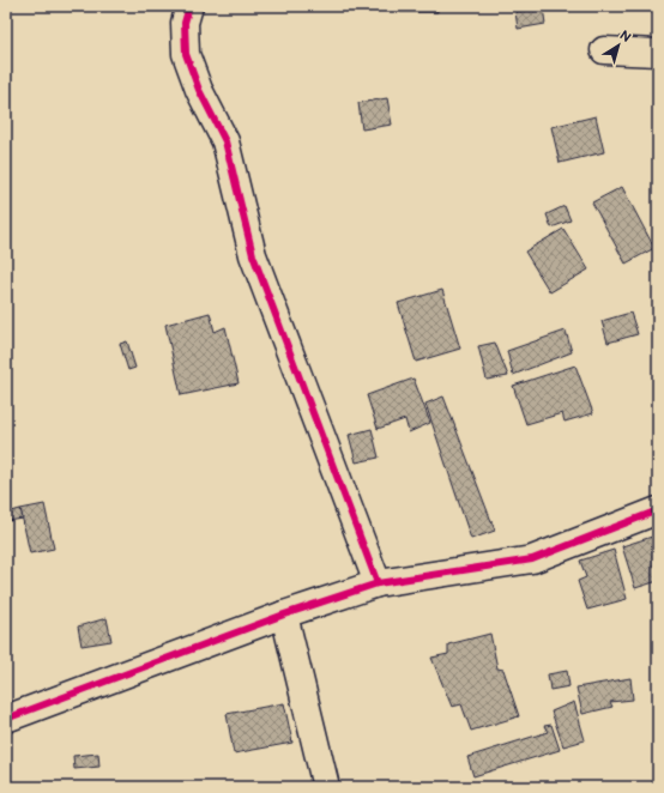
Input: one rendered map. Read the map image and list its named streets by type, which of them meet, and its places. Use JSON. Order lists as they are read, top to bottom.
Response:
{
  "north": "top right"
}
